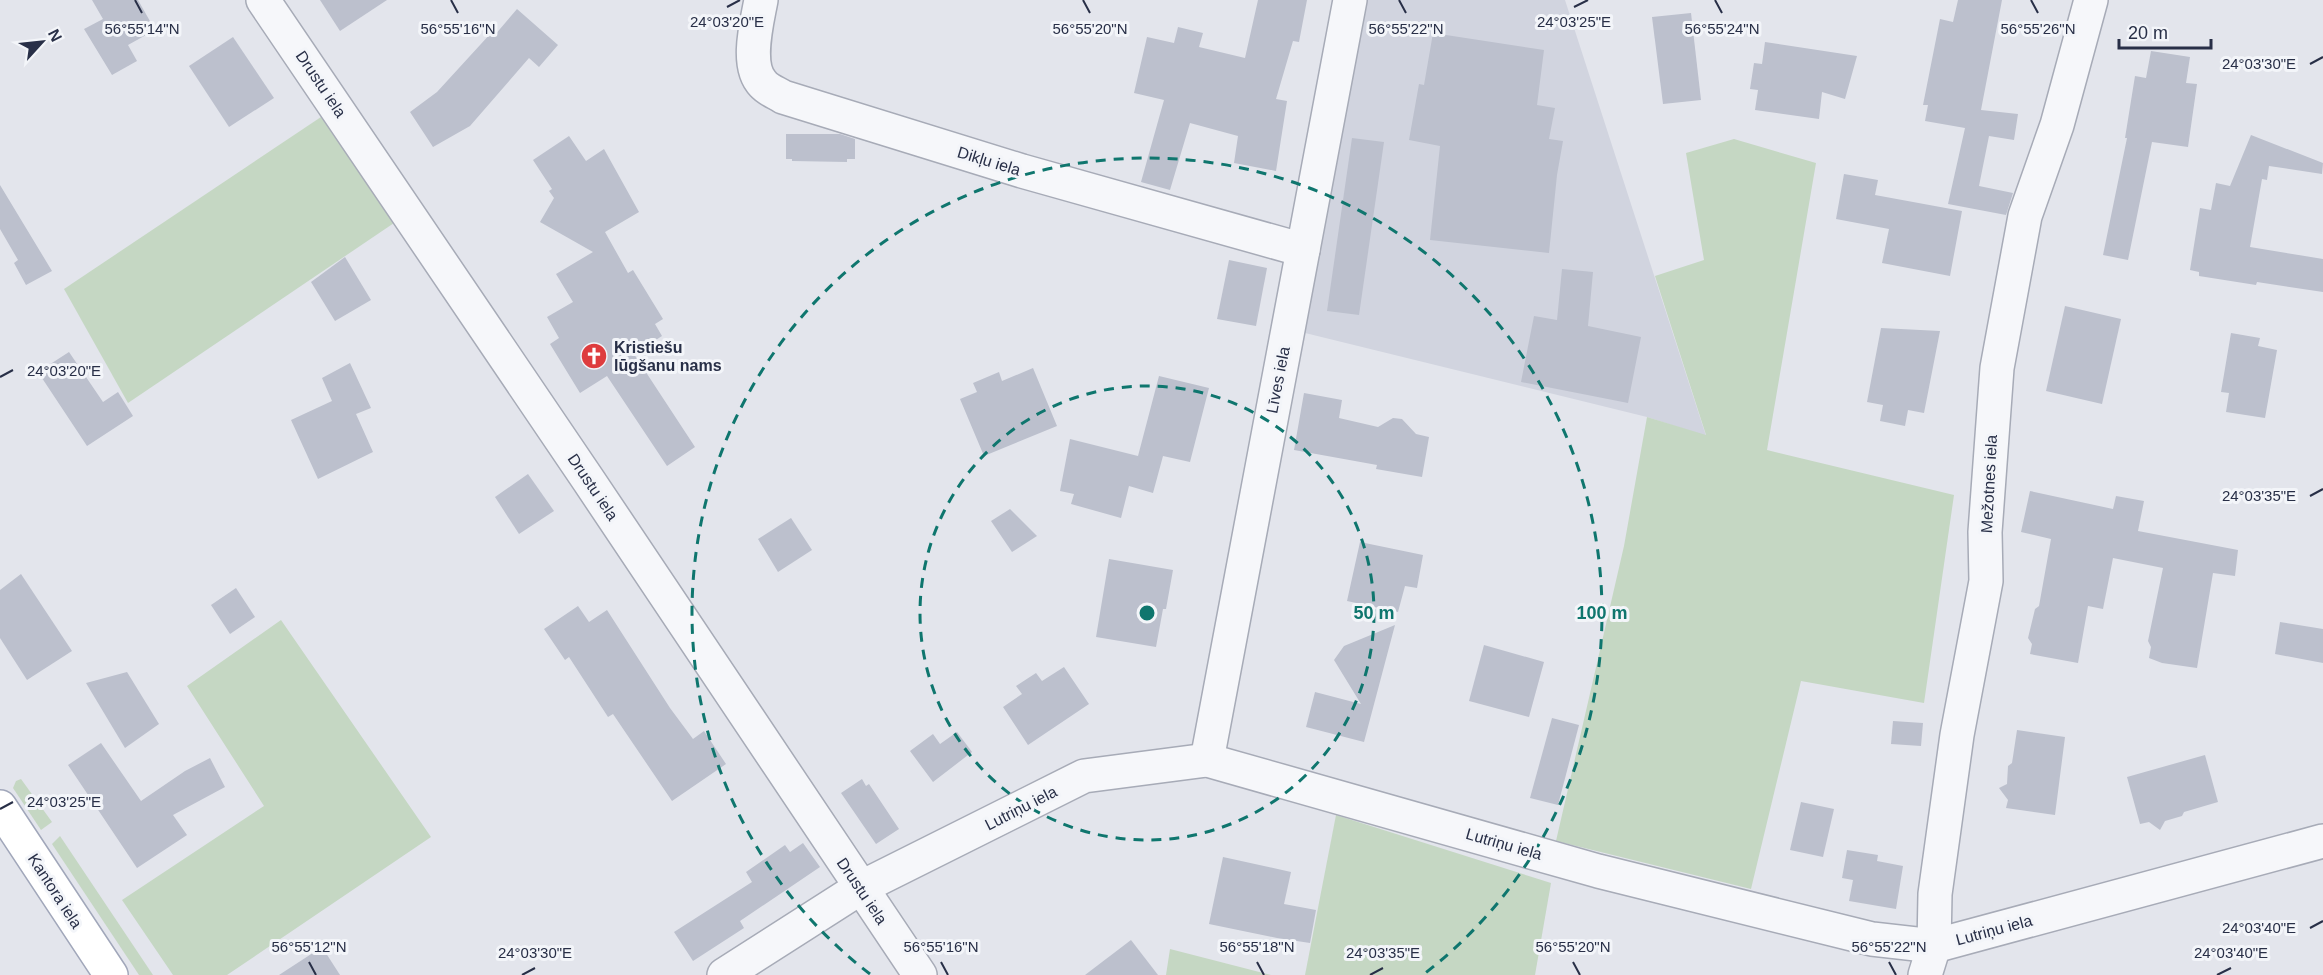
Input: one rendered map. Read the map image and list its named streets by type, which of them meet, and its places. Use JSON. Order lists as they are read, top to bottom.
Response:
{
  "streets": {
    "main road": ["Kantora iela"],
    "street": [
      "Drustu iela",
      "Dikļu iela",
      "Līves iela",
      "Mežotnes iela",
      "Lutriņu iela"
    ]
  },
  "crossings": [
    ["Drustu iela", "Lutriņu iela"],
    ["Dikļu iela", "Līves iela"],
    ["Līves iela", "Lutriņu iela"],
    ["Mežotnes iela", "Lutriņu iela"]
  ],
  "places": {
    "church": ["Kristiešu lūgšanu nams"]
  },
  "scale_bar": "20 m",
  "north": "top right",
  "coordinates": [
    "24°03'20\"E",
    "24°03'25\"E",
    "56°55'14\"N",
    "56°55'16\"N",
    "56°55'20\"N",
    "56°55'22\"N",
    "56°55'24\"N",
    "56°55'26\"N",
    "24°03'30\"E",
    "24°03'35\"E",
    "24°03'40\"E",
    "56°55'12\"N",
    "56°55'18\"N"
  ],
  "rings": ["50 m", "100 m"]
}
